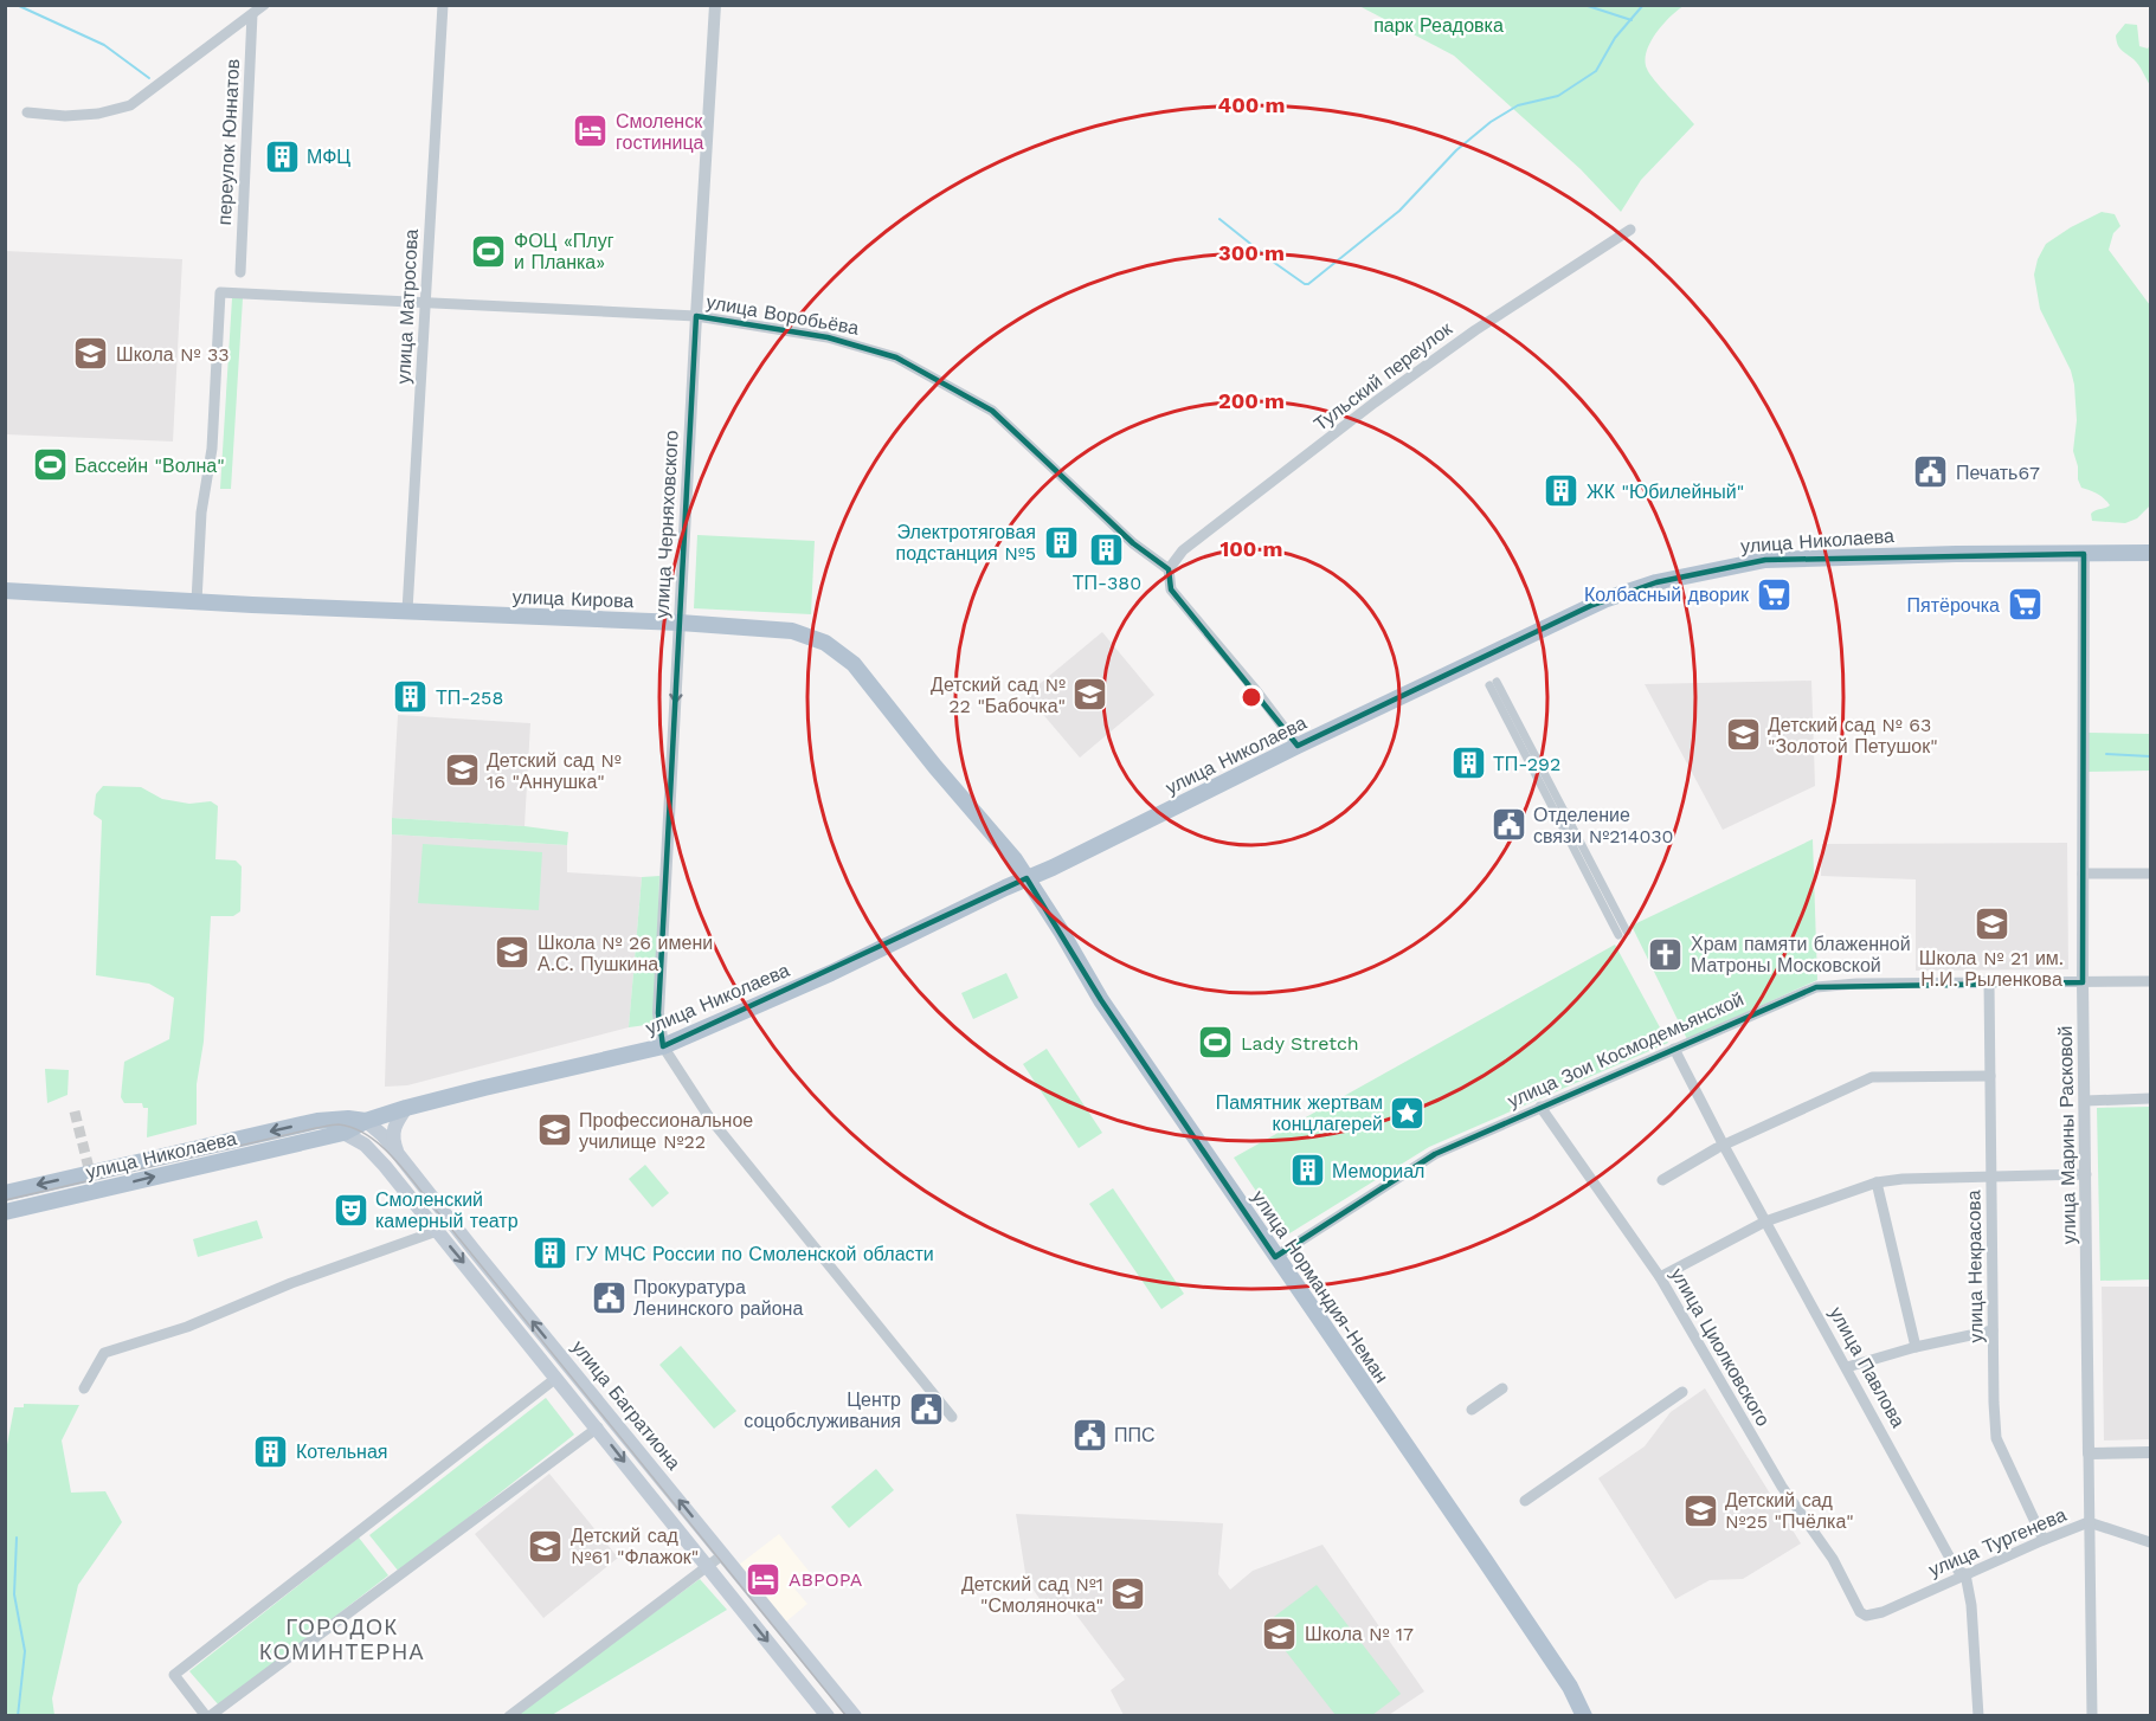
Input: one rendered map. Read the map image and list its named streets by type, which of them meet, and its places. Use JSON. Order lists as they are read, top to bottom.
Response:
{
  "streets": {
    "main road": [
      "улица Николаева",
      "улица Кирова",
      "улица Нормандия-Неман",
      "улица Багратиона"
    ],
    "street": [
      "переулок Юннатов",
      "улица Матросова",
      "улица Воробьёва",
      "Тульский переулок",
      "улица Черняховского",
      "улица Зои Космодемьянской",
      "улица Марины Расковой",
      "улица Некрасова",
      "улица Циолковского",
      "улица Павлова",
      "улица Тургенева"
    ]
  },
  "crossings": [
    ["улица Матросова", "улица Воробьёва"],
    ["улица Матросова", "улица Кирова"],
    ["улица Воробьёва", "Тульский переулок"],
    ["улица Воробьёва", "улица Черняховского"],
    ["улица Воробьёва", "улица Кирова"],
    ["улица Черняховского", "улица Николаева"],
    ["улица Черняховского", "улица Кирова"],
    ["улица Николаева", "улица Кирова"],
    ["улица Николаева", "улица Марины Расковой"],
    ["улица Николаева", "улица Нормандия-Неман"],
    ["улица Николаева", "улица Багратиона"],
    ["улица Кирова", "улица Нормандия-Неман"],
    ["улица Зои Космодемьянской", "улица Марины Расковой"],
    ["улица Зои Космодемьянской", "улица Некрасова"],
    ["улица Зои Космодемьянской", "улица Нормандия-Неман"],
    ["улица Зои Космодемьянской", "улица Циолковского"],
    ["улица Зои Космодемьянской", "улица Павлова"],
    ["улица Марины Расковой", "улица Тургенева"],
    ["улица Некрасова", "улица Тургенева"],
    ["улица Циолковского", "улица Тургенева"],
    ["улица Павлова", "улица Тургенева"]
  ],
  "one_way": ["улица Черняховского"],
  "districts": ["ГОРОДОК КОМИНТЕРНА"],
  "parks": ["парк Реадовка"],
  "places": {
    "hotel": ["Смоленск гостиница", "ABPOPA"],
    "building": [
      "МФЦ",
      "ЖК \"Юбилейный\"",
      "Электротяговая подстанция №5",
      "ТП-380",
      "ТП-258",
      "ТП-292",
      "Мемориал",
      "ГУ МЧС России по Смоленской области",
      "Котельная"
    ],
    "sports": ["ФОЦ «Плуг и Планка»", "Бассейн \"Волна\"", "Lady Stretch"],
    "school or university": [
      "Школа № 33",
      "Детский сад № 22 \"Бабочка\"",
      "Детский сад № 63 \"Золотой Петушок\"",
      "Детский сад № 16 \"Аннушка\"",
      "Школа № 21 им. Н.И. Рыленкова",
      "Школа № 26 имени А.С. Пушкина",
      "Профессиональное училище №22",
      "Детский сад №25 \"Пчёлка\"",
      "Детский сад №61 \"Флажок\"",
      "Детский сад №1 \"Смоляночка\"",
      "Школа № 17"
    ],
    "public building": [
      "Печать67",
      "Отделение связи №214030",
      "Прокуратура Ленинского района",
      "Центр соцобслуживания",
      "ППС"
    ],
    "supermarket": ["Колбасный дворик", "Пятёрочка"],
    "church": ["Храм памяти блаженной Матроны Московской"],
    "place": ["Памятник жертвам концлагерей"],
    "theatre": ["Смоленский камерный театр"]
  },
  "rings": [
    "400 m",
    "300 m",
    "200 m",
    "100 m"
  ]
}
